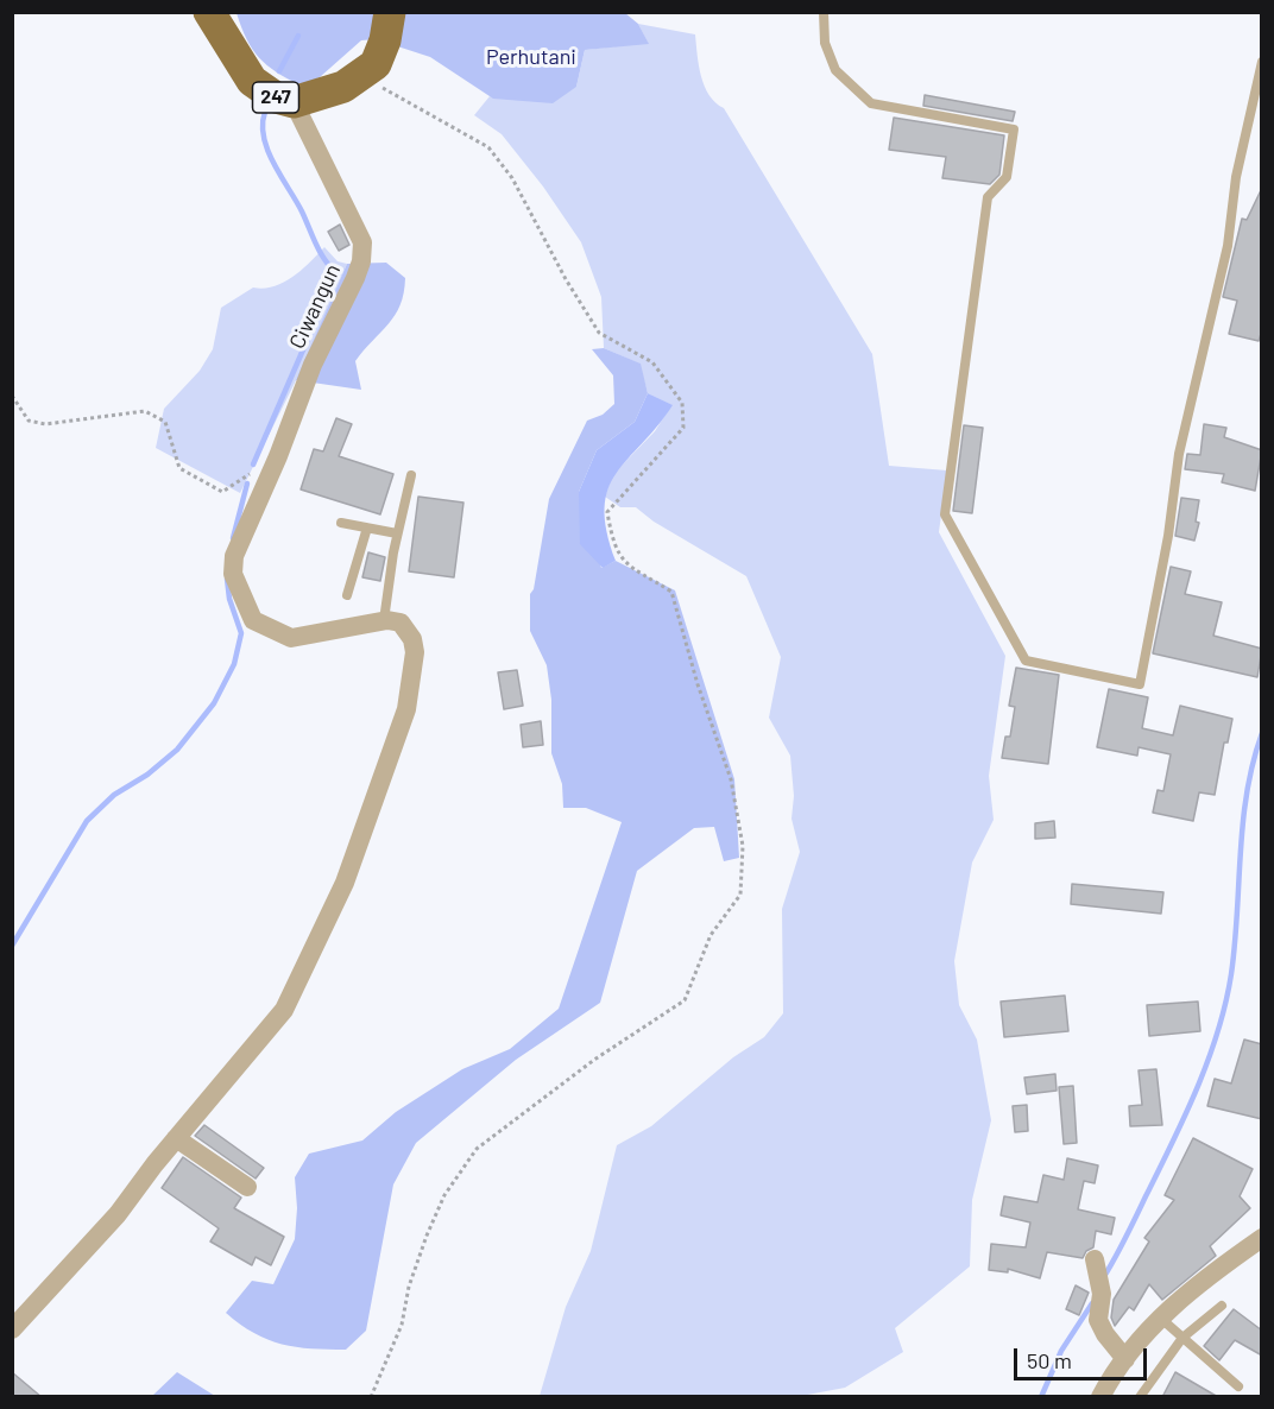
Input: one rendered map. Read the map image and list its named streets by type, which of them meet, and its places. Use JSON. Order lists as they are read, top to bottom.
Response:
{
  "streets": {
    "main road": ["247"],
    "street": ["Ciwangun"]
  },
  "crossings": [
    ["247", "Ciwangun"]
  ],
  "parks": ["Perhutani"],
  "scale_bar": "50 m"
}
